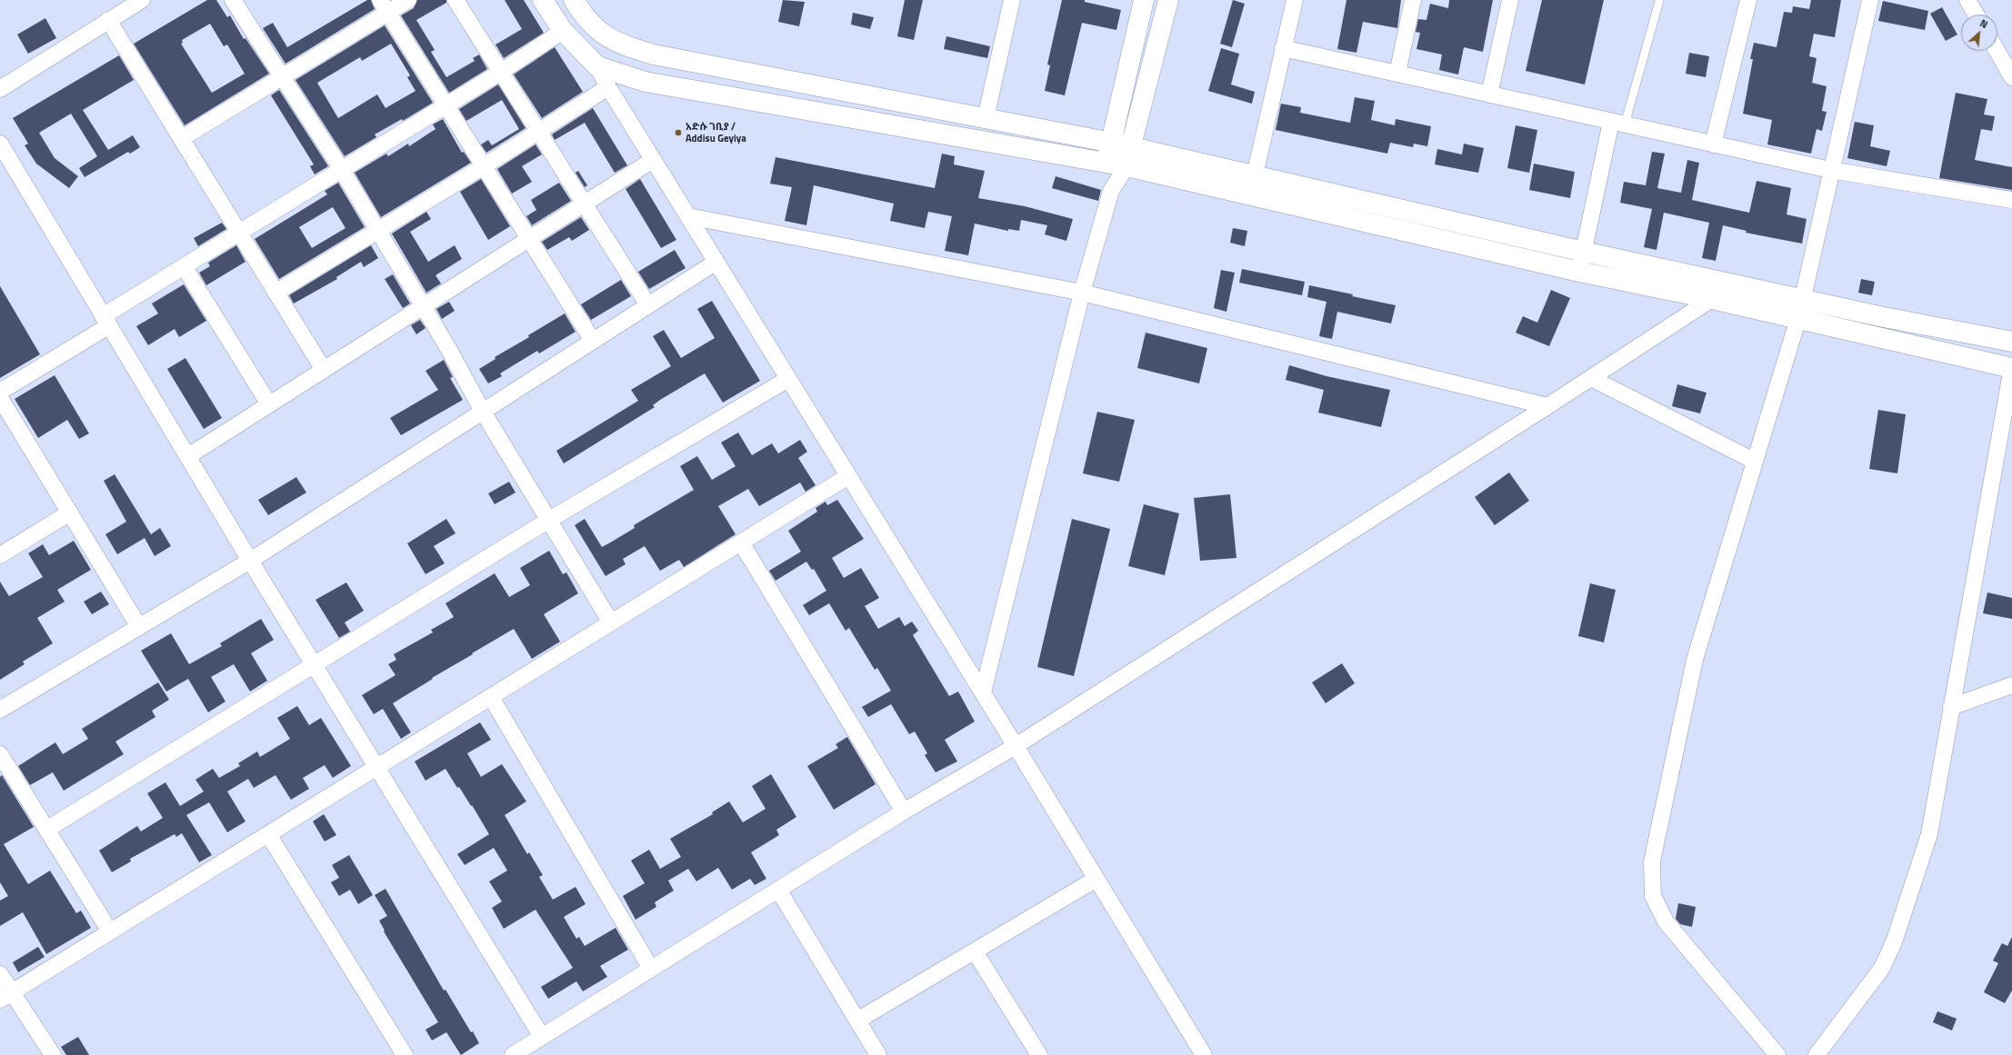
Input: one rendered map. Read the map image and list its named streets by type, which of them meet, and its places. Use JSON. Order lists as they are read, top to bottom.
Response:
{
  "places": ["አድሱ ገቢያ / Addisu Geyiya"],
  "north": "top right"
}
